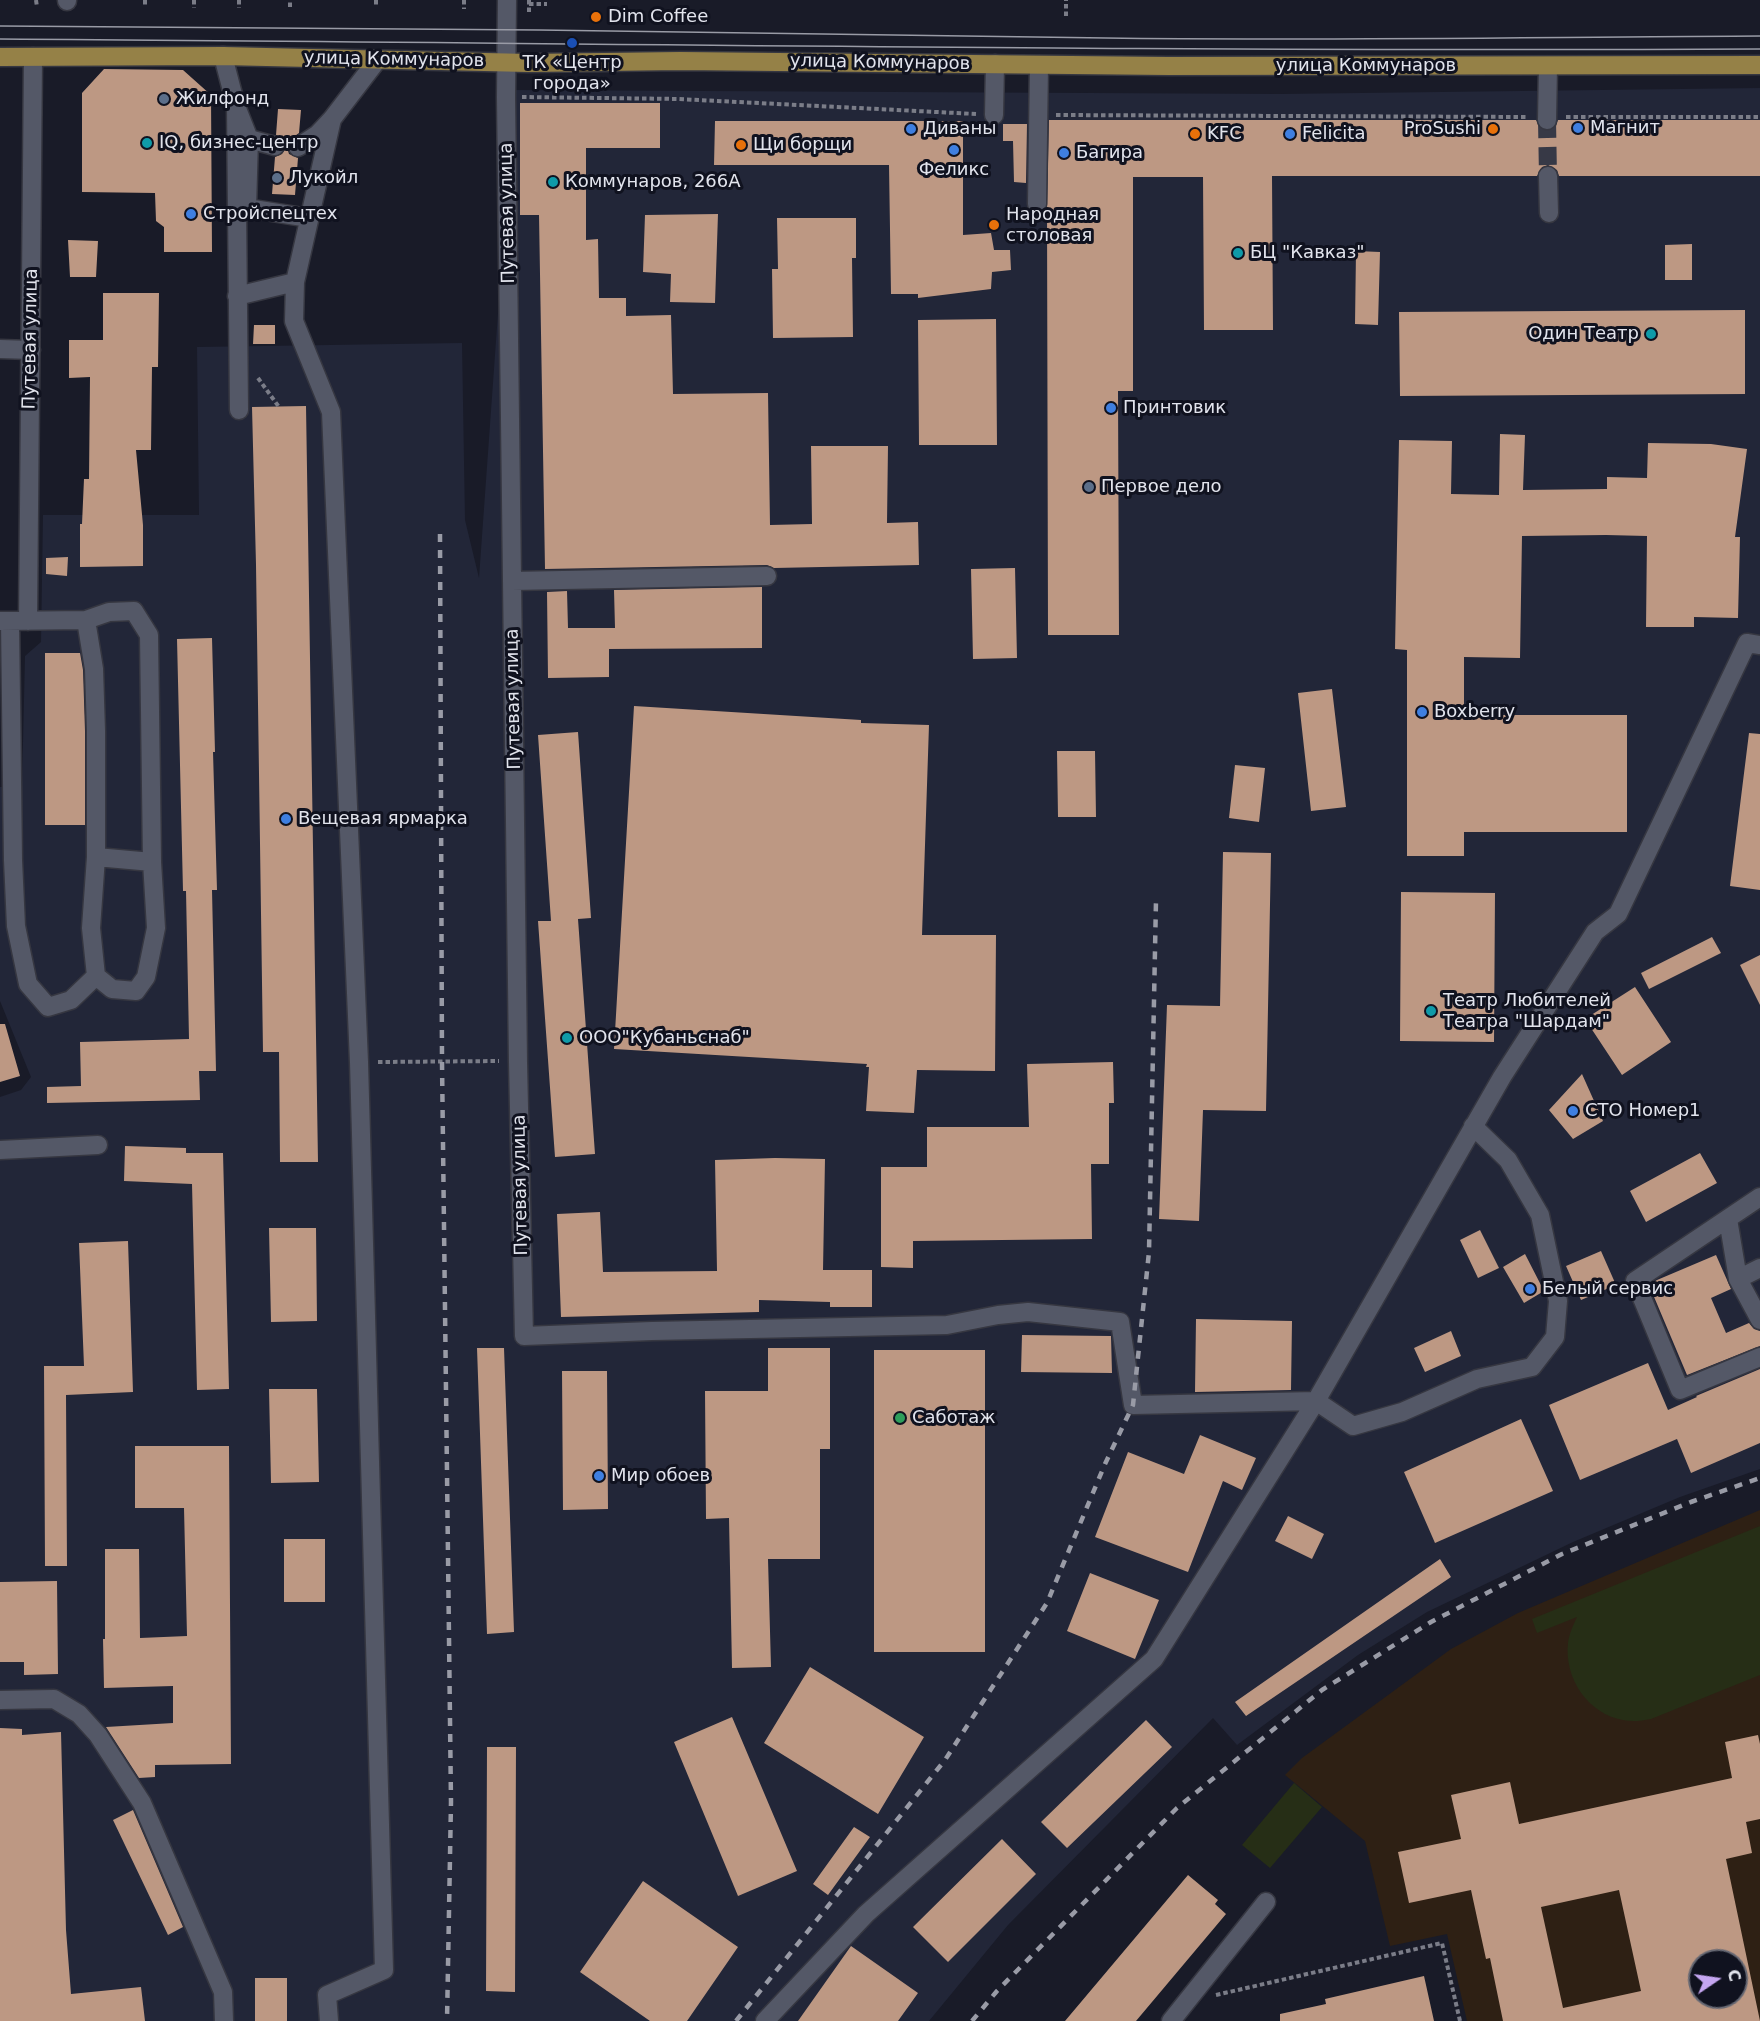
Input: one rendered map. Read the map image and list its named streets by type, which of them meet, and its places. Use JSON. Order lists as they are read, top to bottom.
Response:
{
  "streets": {
    "main road": ["улица Коммунаров"],
    "street": ["Путевая улица"]
  },
  "crossings": [
    ["улица Коммунаров", "Путевая улица"]
  ],
  "places": [
    "Dim Coffee",
    "ТК «Центр города»",
    "Жилфонд",
    "Магнит",
    "Диваны",
    "ProSushi",
    "KFC",
    "Felicita",
    "IQ, бизнес-центр",
    "Щи борщи",
    "Феликс",
    "Багира",
    "Лукойл",
    "Коммунаров, 266А",
    "Стройспецтех",
    "Народная столовая",
    "БЦ \"Кавказ\"",
    "Один Театр",
    "Принтовик",
    "Первое дело",
    "Boxberry",
    "Вещевая ярмарка",
    "Театр Любителей Театра \"Шардам\"",
    "ООО\"Кубаньснаб\"",
    "СТО Номер1",
    "Белый сервис",
    "Саботаж",
    "Мир обоев"
  ],
  "north": "right"
}
